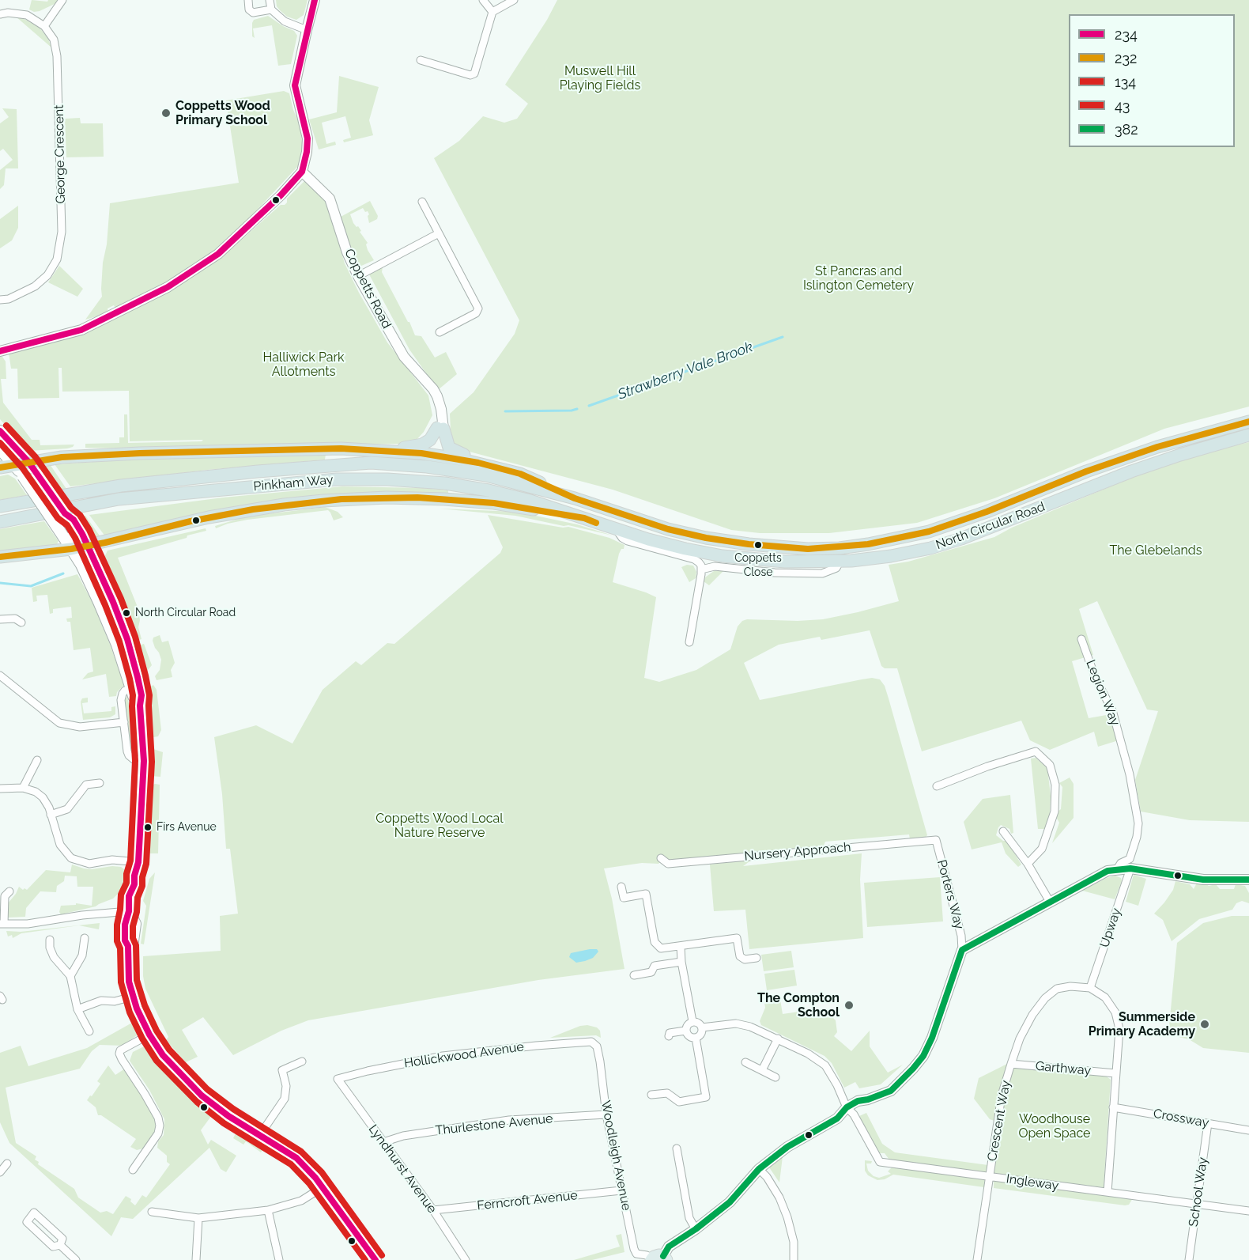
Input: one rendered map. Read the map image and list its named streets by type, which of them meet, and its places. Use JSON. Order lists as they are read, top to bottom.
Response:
{
  "streets": {
    "highway": ["Pinkham Way", "North Circular Road"],
    "street": [
      "George Crescent",
      "Coppetts Road",
      "Legion Way",
      "Nursery Approach",
      "Porters Way",
      "Upway",
      "Hollickwood Avenue",
      "Garthway",
      "Crossway",
      "Crescent Way",
      "Thurlestone Avenue",
      "Woodleigh Avenue",
      "Lyndhurst Avenue",
      "Ingleway",
      "School Way",
      "Ferncroft Avenue"
    ]
  },
  "crossings": [
    ["Pinkham Way", "North Circular Road"],
    ["Nursery Approach", "Porters Way"],
    ["Upway", "Crescent Way"],
    ["Hollickwood Avenue", "Woodleigh Avenue"],
    ["Hollickwood Avenue", "Lyndhurst Avenue"],
    ["Garthway", "Crescent Way"],
    ["Crossway", "School Way"],
    ["Crescent Way", "Ingleway"],
    ["Thurlestone Avenue", "Woodleigh Avenue"],
    ["Thurlestone Avenue", "Lyndhurst Avenue"],
    ["Woodleigh Avenue", "Ferncroft Avenue"],
    ["Lyndhurst Avenue", "Ferncroft Avenue"],
    ["Ingleway", "School Way"]
  ],
  "water": ["Strawberry Vale Brook"],
  "parks": [
    "Muswell Hill Playing Fields",
    "St Pancras and Islington Cemetery",
    "Halliwick Park Allotments",
    "The Glebelands",
    "Coppetts Wood Local Nature Reserve",
    "Woodhouse Open Space"
  ],
  "places": [
    "Coppetts Wood Primary School",
    "Coppetts Close",
    "North Circular Road",
    "Firs Avenue",
    "The Compton School",
    "Summerside Primary Academy"
  ],
  "lines": [
    "transit line 234",
    "transit line 232",
    "transit line 43",
    "transit line 134",
    "transit line 382"
  ],
  "legend": [
    "234",
    "232",
    "134",
    "43",
    "382"
  ]
}
